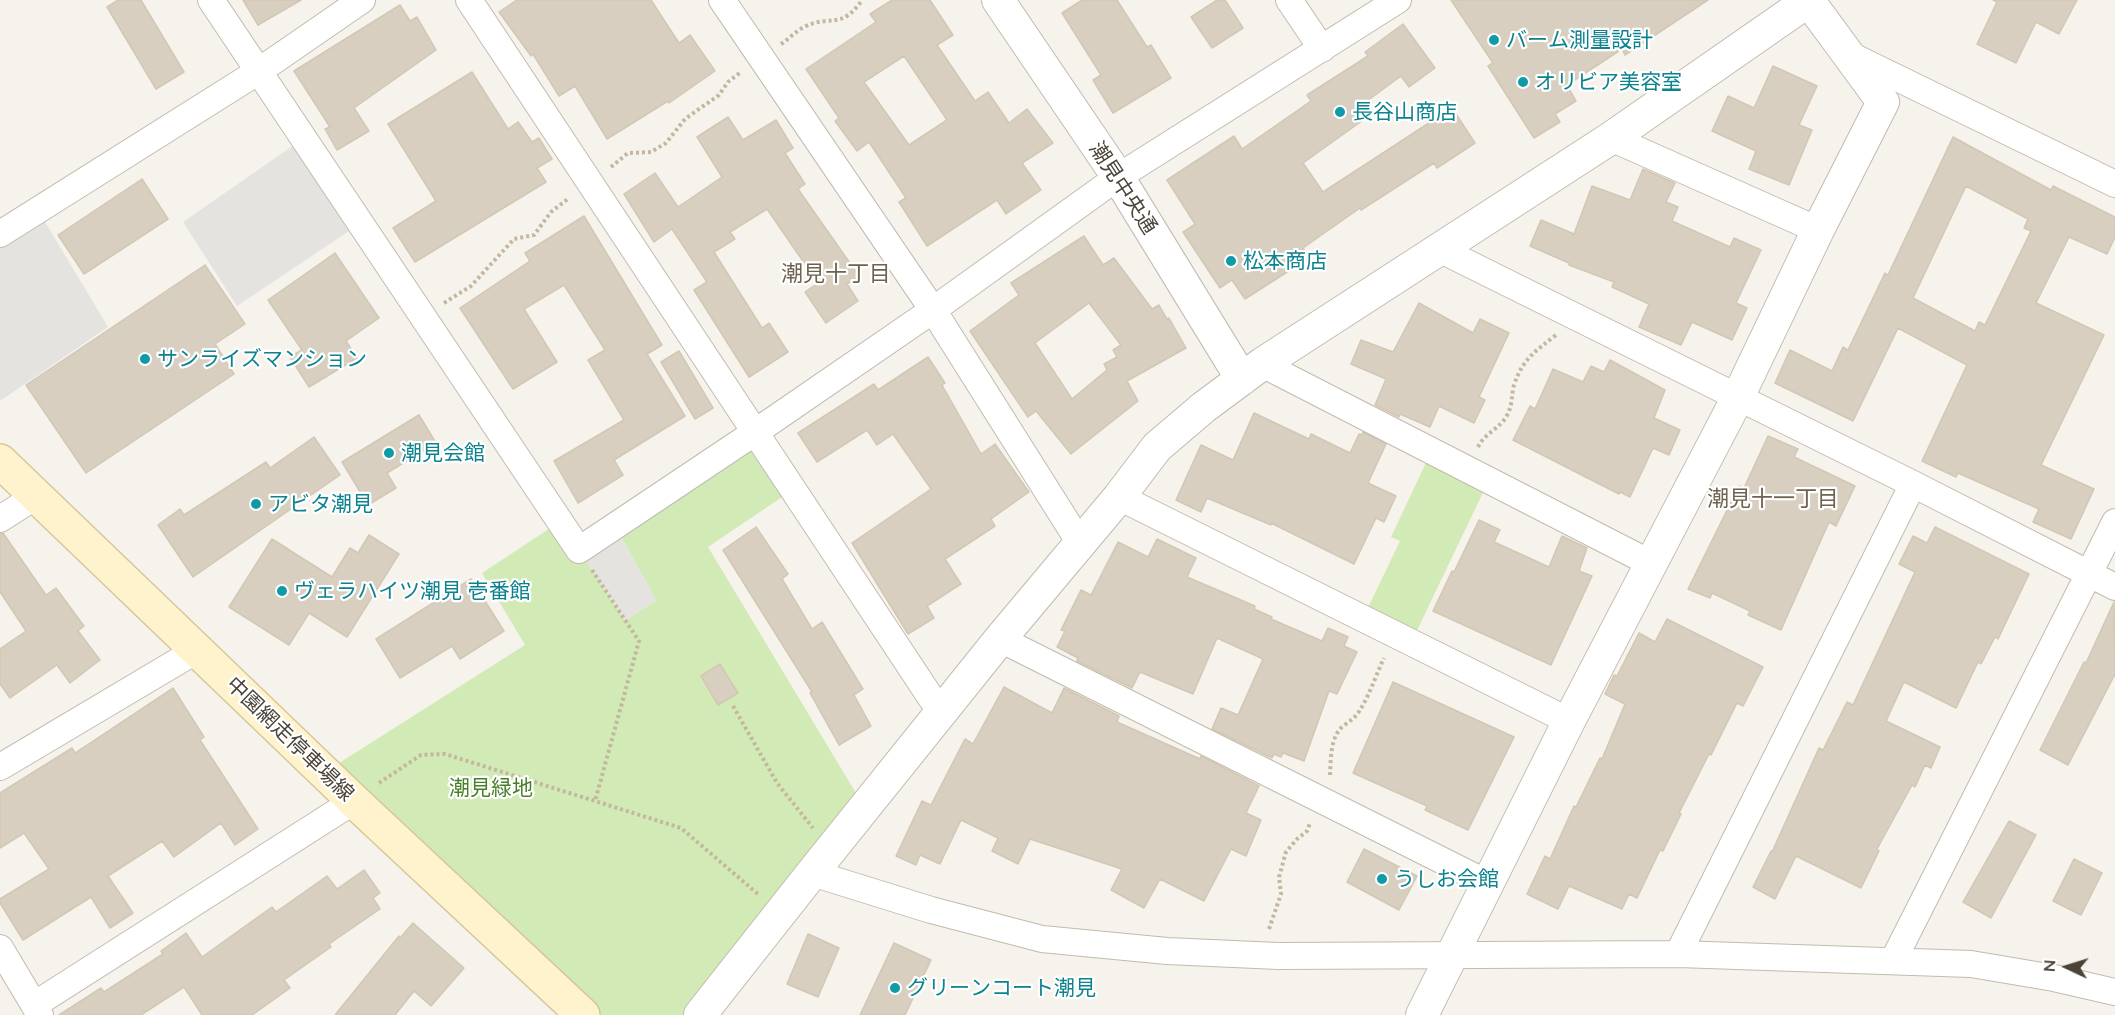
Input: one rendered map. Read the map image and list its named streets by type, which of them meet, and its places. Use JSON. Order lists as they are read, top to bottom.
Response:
{
  "streets": {
    "main road": ["中園網走停車場線"],
    "street": ["潮見中央通"]
  },
  "districts": ["潮見十丁目", "潮見十一丁目"],
  "parks": ["潮見緑地"],
  "places": [
    "バーム測量設計",
    "オリビア美容室",
    "長谷山商店",
    "松本商店",
    "サンライズマンション",
    "潮見会館",
    "アビタ潮見",
    "ヴェラハイツ潮見 壱番館",
    "うしお会館",
    "グリーンコート潮見"
  ],
  "north": "left"
}
